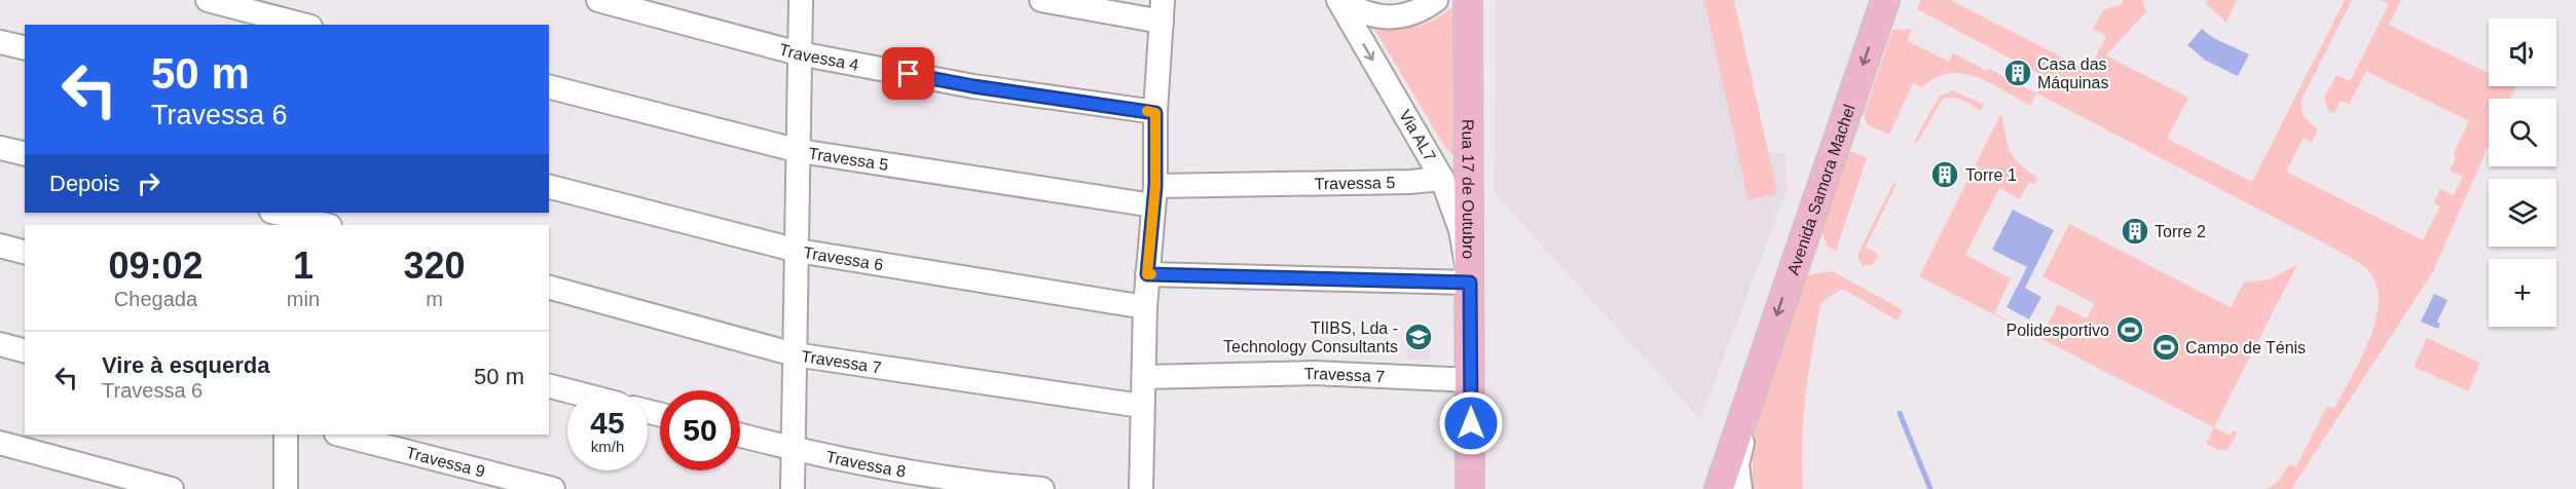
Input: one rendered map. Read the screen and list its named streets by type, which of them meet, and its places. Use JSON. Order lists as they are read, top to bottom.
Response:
{
  "streets": {
    "main road": ["Rua 17 de Outubro", "Avenida Samora Machel"],
    "street": [
      "Travessa 4",
      "Via AL7",
      "Travessa 5",
      "Travessa 6",
      "Travessa 7",
      "Travessa 9",
      "Travessa 8"
    ]
  },
  "crossings": [
    ["Via AL7", "Travessa 5"],
    ["Via AL7", "Rua 17 de Outubro"],
    ["Rua 17 de Outubro", "Travessa 7"]
  ],
  "one_way": ["Via AL7", "Avenida Samora Machel"],
  "places": {
    "building": ["Casa das Máquinas", "Torre 1", "Torre 2"],
    "sports": ["Polidesportivo", "Campo de Ténis"],
    "school or university": ["TIIBS, Lda - Technology Consultants"]
  },
  "page": {
    "map_buttons": "+",
    "turn": ["50 m", "Travessa 6"],
    "then": "Depois",
    "eta": [
      "09:02",
      "Chegada",
      "1",
      "min",
      "320",
      "m"
    ],
    "list": [
      {
        "name": "Vire à esquerda",
        "note": "Travessa 6",
        "value": "50 m"
      }
    ],
    "speed": "45 km/h",
    "limit": "50"
  }
}
